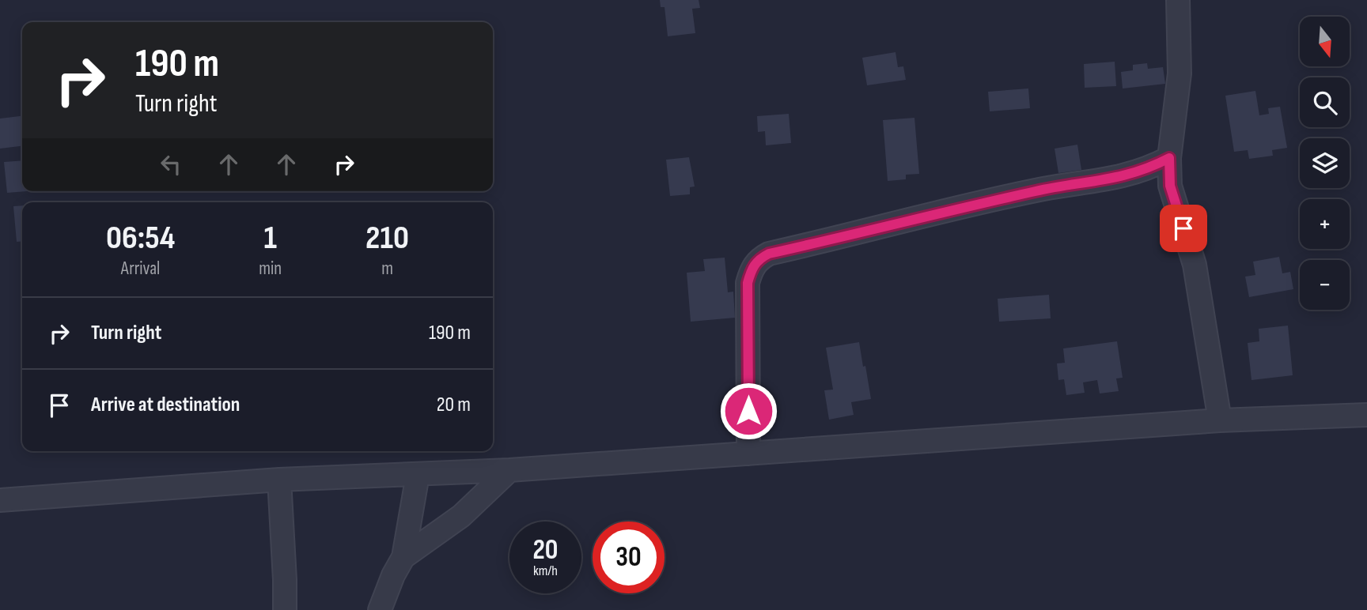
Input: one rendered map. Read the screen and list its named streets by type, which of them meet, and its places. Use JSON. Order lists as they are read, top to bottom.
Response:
{
  "north": "bottom",
  "page": {
    "map_buttons": ["+", "−"],
    "turn": ["190 m", "Turn right"],
    "eta": [
      "06:54",
      "Arrival",
      "1",
      "min",
      "210",
      "m"
    ],
    "list": [
      {
        "name": "Turn right",
        "value": "190 m"
      },
      {
        "name": "Arrive at destination",
        "value": "20 m"
      }
    ],
    "speed": "20 km/h",
    "limit": "30"
  }
}
